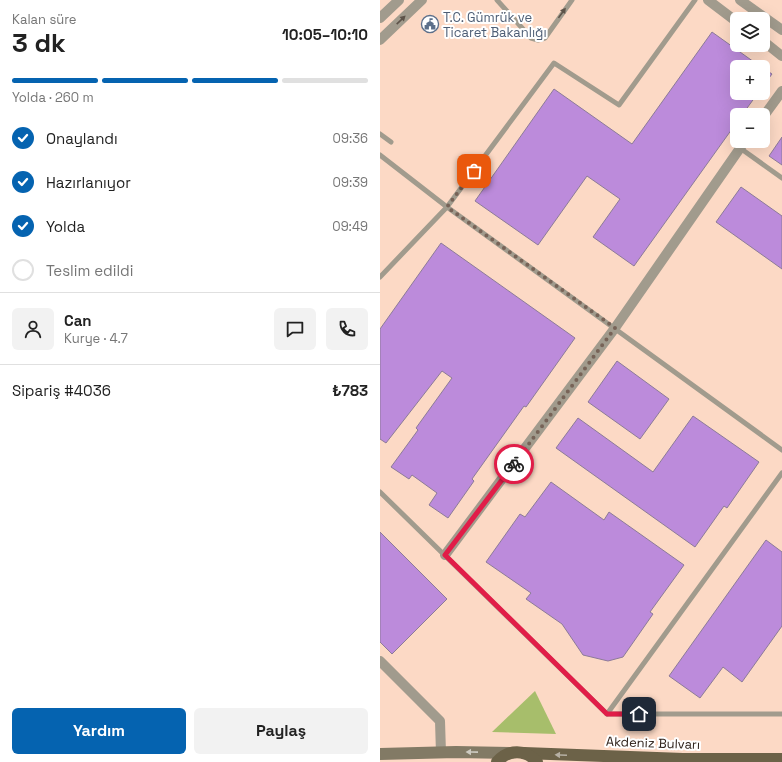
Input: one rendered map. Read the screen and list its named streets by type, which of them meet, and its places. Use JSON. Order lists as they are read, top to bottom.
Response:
{
  "streets": {
    "main road": ["Akdeniz Bulvarı"]
  },
  "one_way": ["Akdeniz Bulvarı"],
  "places": {
    "public building": ["T.C. Gümrük ve Ticaret Bakanlığı"]
  },
  "page": {
    "heading": ["3 dk", "Kalan süre", "10:05–10:10"],
    "panel": [
      "Can",
      "Kurye · 4.7",
      "Sipariş #4036",
      "₺783"
    ],
    "map_buttons": ["+", "−"],
    "bar": "Yolda · 260 m",
    "list": [
      ["Onaylandı", "09:36"],
      ["Hazırlanıyor", "09:39"],
      ["Yolda", "09:49"],
      "Teslim edildi"
    ],
    "buttons": ["Yardım", "Paylaş"]
  }
}
